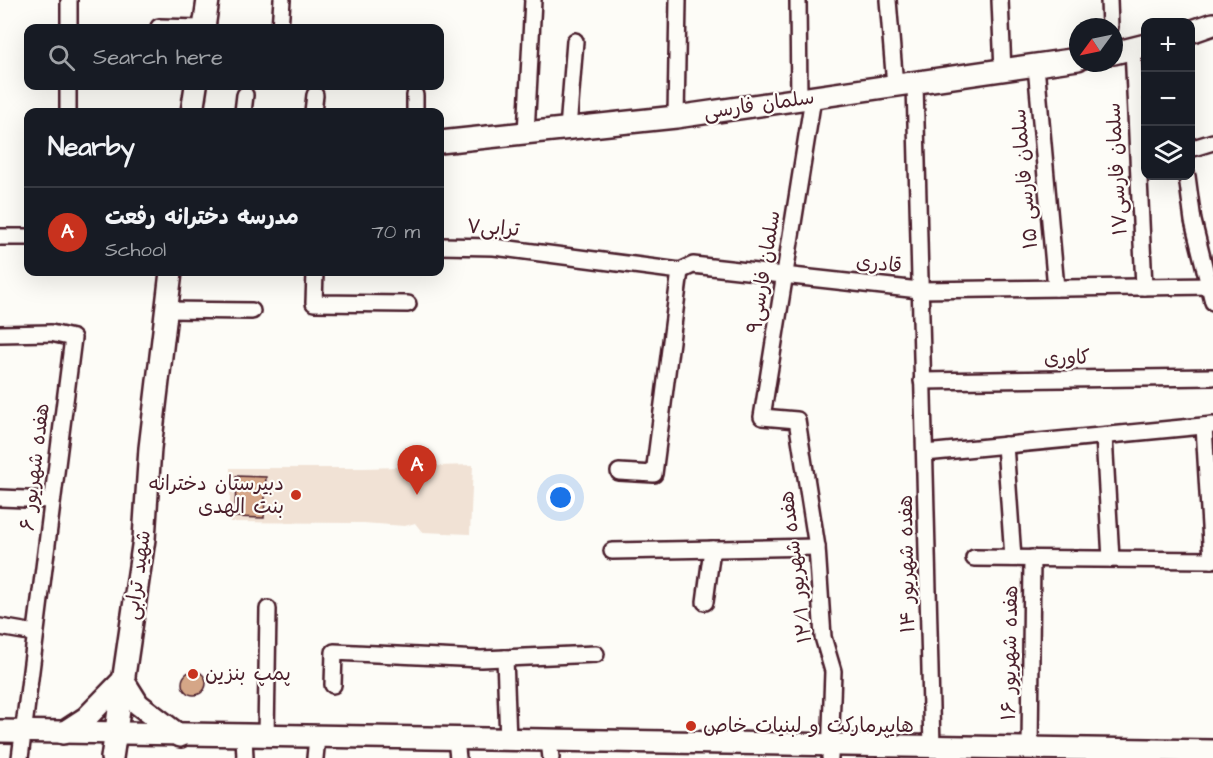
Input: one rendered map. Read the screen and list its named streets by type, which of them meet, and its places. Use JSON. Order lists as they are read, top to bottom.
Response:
{
  "streets": {
    "main road": ["سلمان فارسی", "شهید ترابی"],
    "street": [
      "سلمان فارسی۱۷",
      "سلمان فارسی ۱۵",
      "ترابی۷",
      "قادری",
      "سلمان فارسی۹",
      "کاوری",
      "هفده شهریور ۶",
      "هفده شهریور ۱۴",
      "هفده شهریور ۱۲/۱",
      "هفده شهریور ۱۶"
    ]
  },
  "crossings": [
    ["سلمان فارسی", "سلمان فارسی ۱۵"],
    ["سلمان فارسی", "سلمان فارسی۹"],
    ["سلمان فارسی", "هفده شهریور ۱۴"],
    ["سلمان فارسی۱۷", "قادری"],
    ["سلمان فارسی ۱۵", "قادری"],
    ["ترابی۷", "قادری"],
    ["قادری", "سلمان فارسی۹"],
    ["قادری", "هفده شهریور ۱۴"],
    ["سلمان فارسی۹", "هفده شهریور ۱۲/۱"],
    ["کاوری", "هفده شهریور ۱۴"]
  ],
  "places": ["دبیرستان دخترانه بنت الهدی", "پمپ بنزین", "هایپرمارکت و لبنیات خاص"],
  "north": "bottom left",
  "page": {
    "map_buttons": ["+", "−"],
    "search": "Search here",
    "heading": "Nearby",
    "list": [
      {
        "mark": "A",
        "name": "مدرسه دخترانه رفعت",
        "note": "School",
        "value": "70 m"
      }
    ],
    "pins": "A"
  }
}
